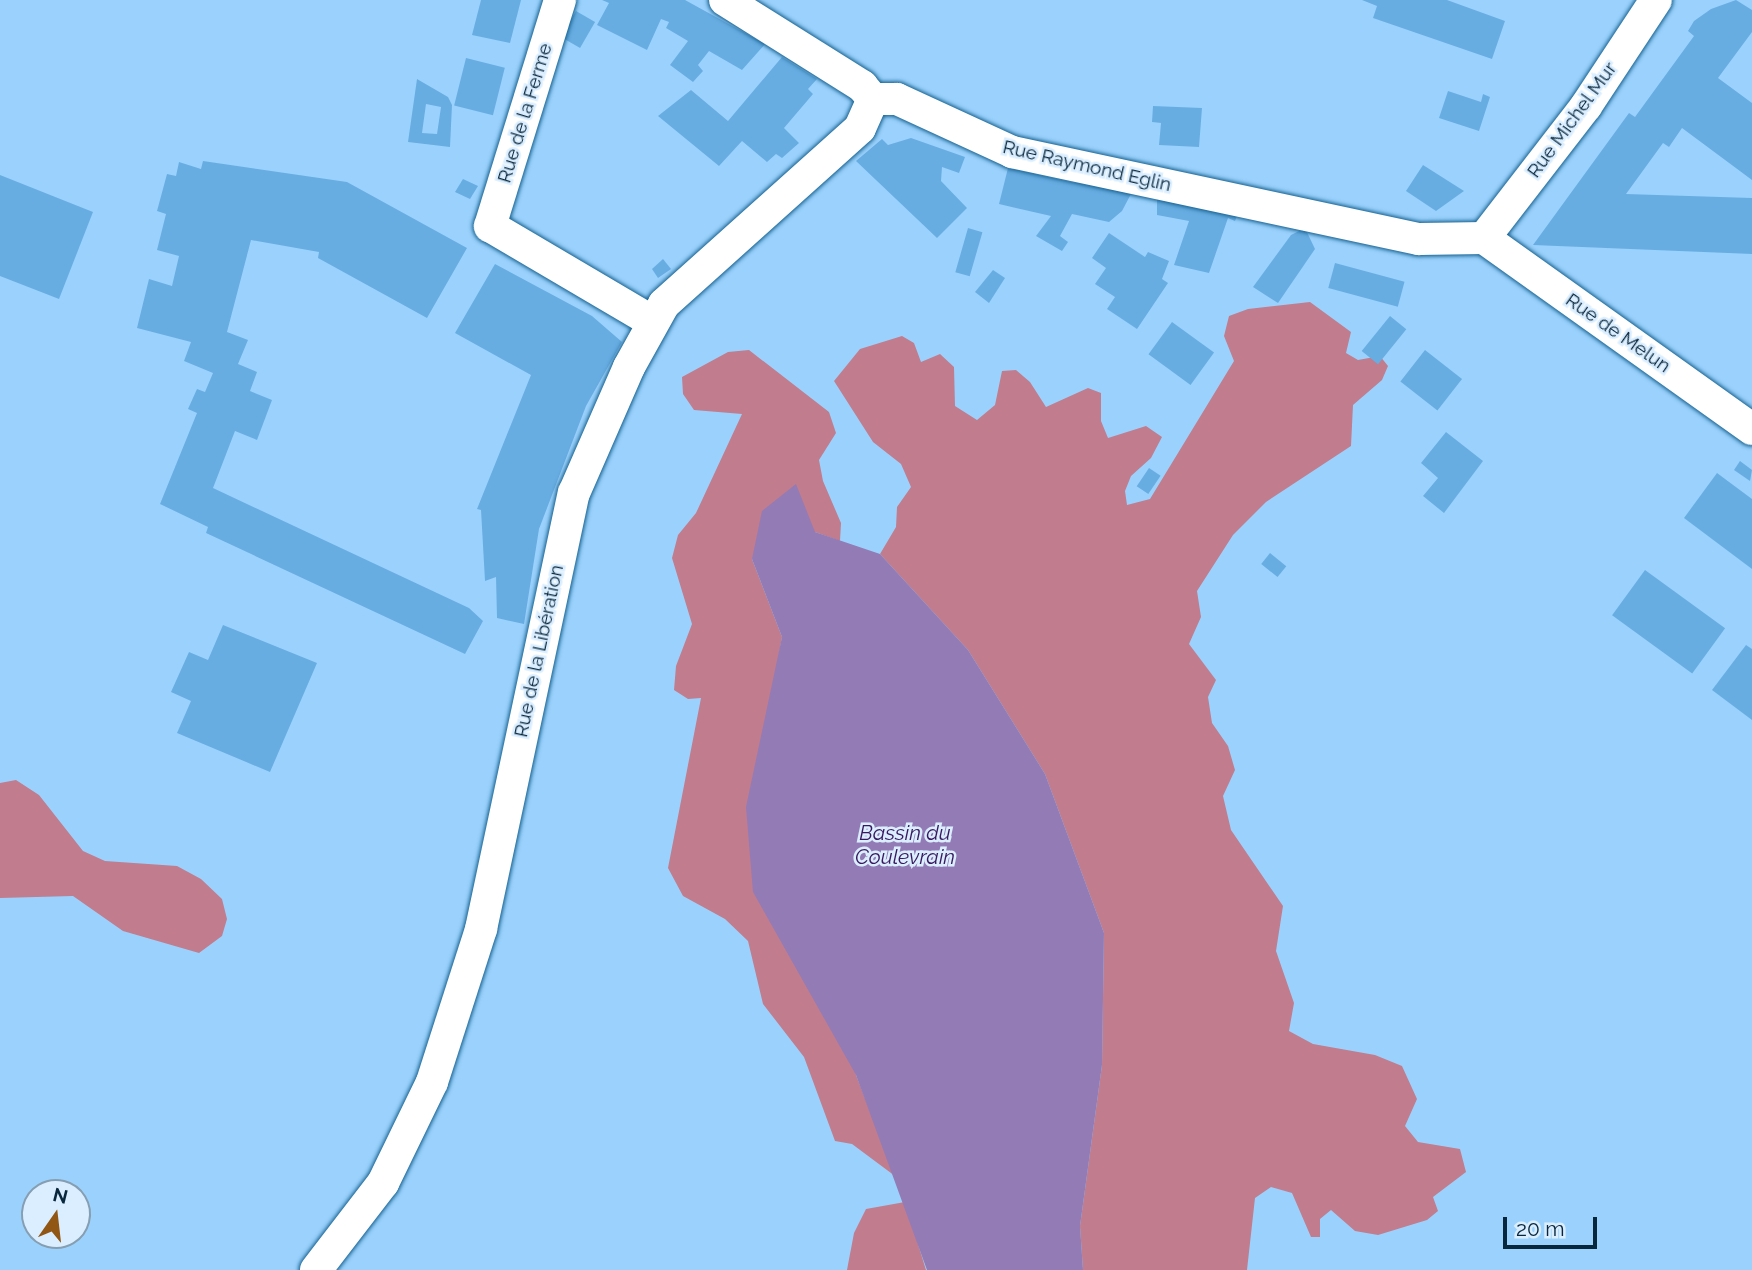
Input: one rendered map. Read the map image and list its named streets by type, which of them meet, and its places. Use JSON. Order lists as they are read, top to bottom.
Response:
{
  "streets": {
    "street": [
      "Rue de la Ferme",
      "Rue Michel Mur",
      "Rue Raymond Eglin",
      "Rue de Melun",
      "Rue de la Libération"
    ]
  },
  "crossings": [
    ["Rue de la Ferme", "Rue de la Libération"],
    ["Rue Michel Mur", "Rue Raymond Eglin"],
    ["Rue Michel Mur", "Rue de Melun"],
    ["Rue Raymond Eglin", "Rue de Melun"],
    ["Rue Raymond Eglin", "Rue de la Libération"]
  ],
  "water": ["Bassin du Coulevrain"],
  "scale_bar": "20 m",
  "north": "top"
}
